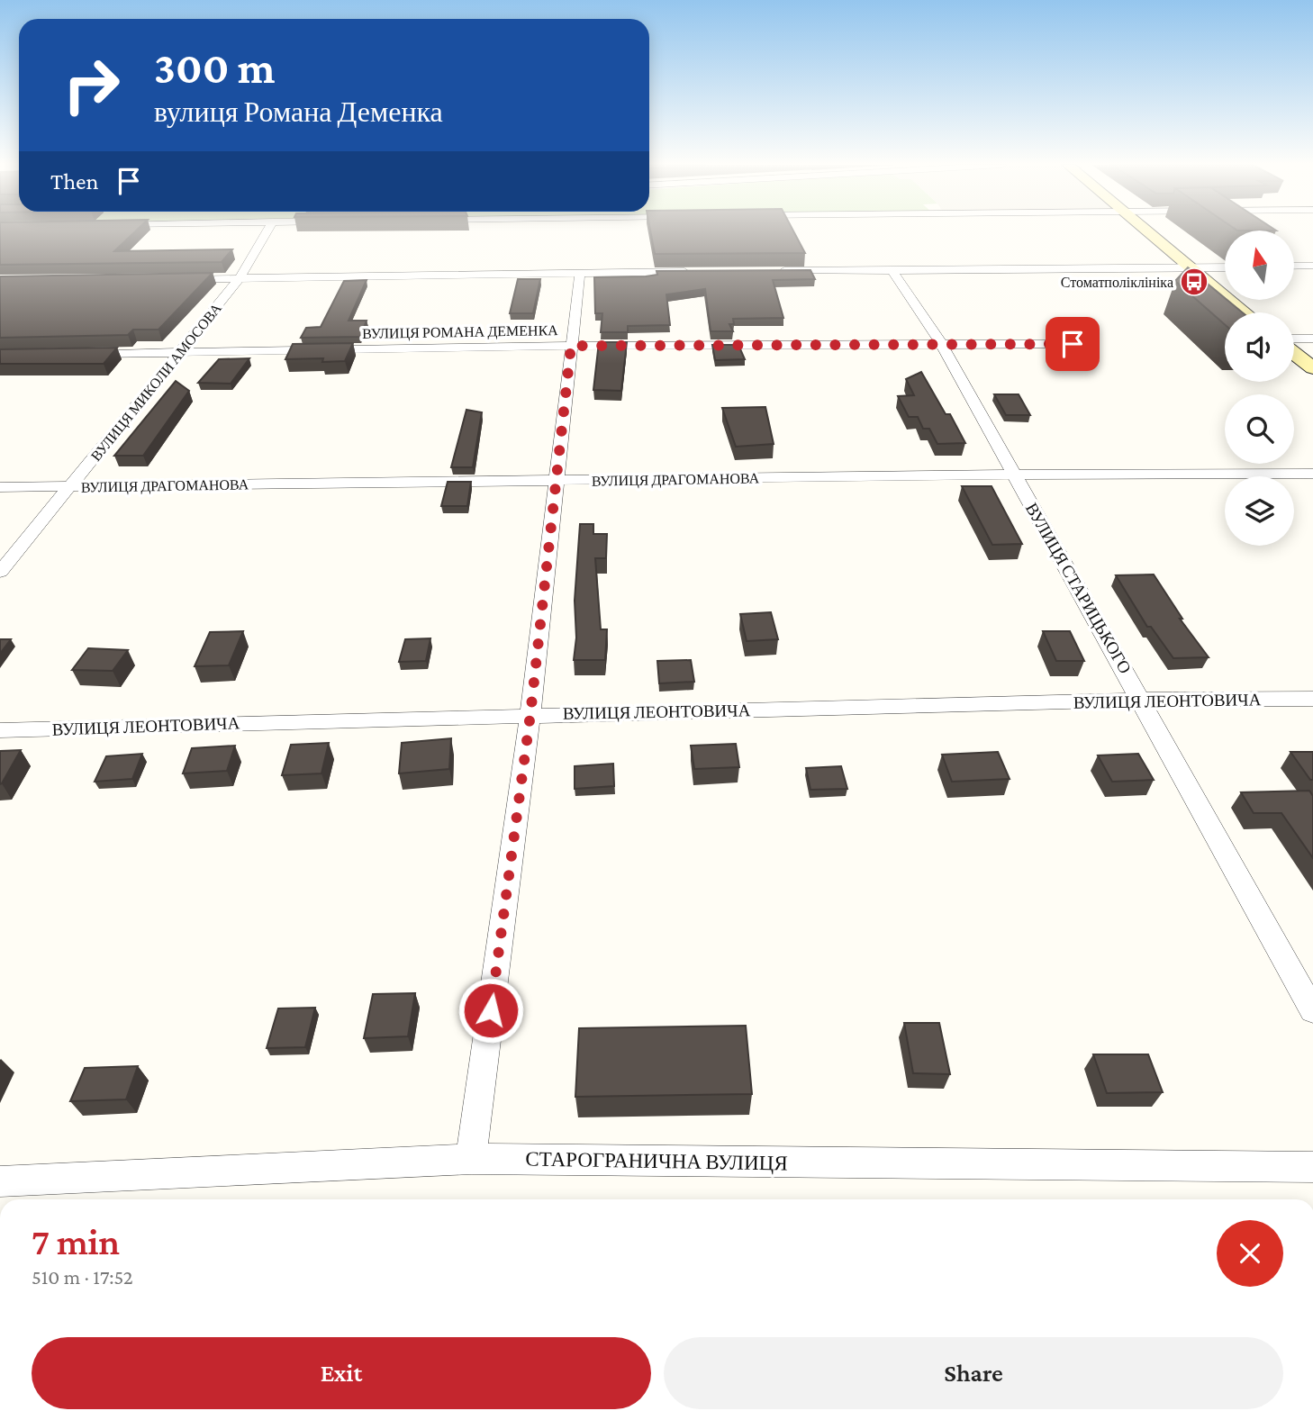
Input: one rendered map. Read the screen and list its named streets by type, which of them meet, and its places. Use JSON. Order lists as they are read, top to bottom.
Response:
{
  "streets": {
    "street": [
      "ВУЛИЦЯ РОМАНА ДЕМЕНКА",
      "ВУЛИЦЯ МИКОЛИ АМОСОВА",
      "ВУЛИЦЯ ДРАГОМАНОВА",
      "ВУЛИЦЯ СТАРИЦЬКОГО",
      "ВУЛИЦЯ ЛЕОНТОВИЧА",
      "СТАРОГРАНИЧНА ВУЛИЦЯ"
    ]
  },
  "crossings": [
    ["ВУЛИЦЯ РОМАНА ДЕМЕНКА", "ВУЛИЦЯ МИКОЛИ АМОСОВА"],
    ["ВУЛИЦЯ РОМАНА ДЕМЕНКА", "ВУЛИЦЯ СТАРИЦЬКОГО"],
    ["ВУЛИЦЯ МИКОЛИ АМОСОВА", "ВУЛИЦЯ ДРАГОМАНОВА"],
    ["ВУЛИЦЯ ДРАГОМАНОВА", "ВУЛИЦЯ СТАРИЦЬКОГО"],
    ["ВУЛИЦЯ СТАРИЦЬКОГО", "ВУЛИЦЯ ЛЕОНТОВИЧА"]
  ],
  "places": {
    "bus stop": ["Стоматполіклініка"]
  },
  "north": "top",
  "page": {
    "turn": ["300 m", "вулиця Романа Деменка"],
    "then": "Then",
    "heading": ["7 min", "510 m · 17:52"],
    "buttons": ["Exit", "Share"]
  }
}
